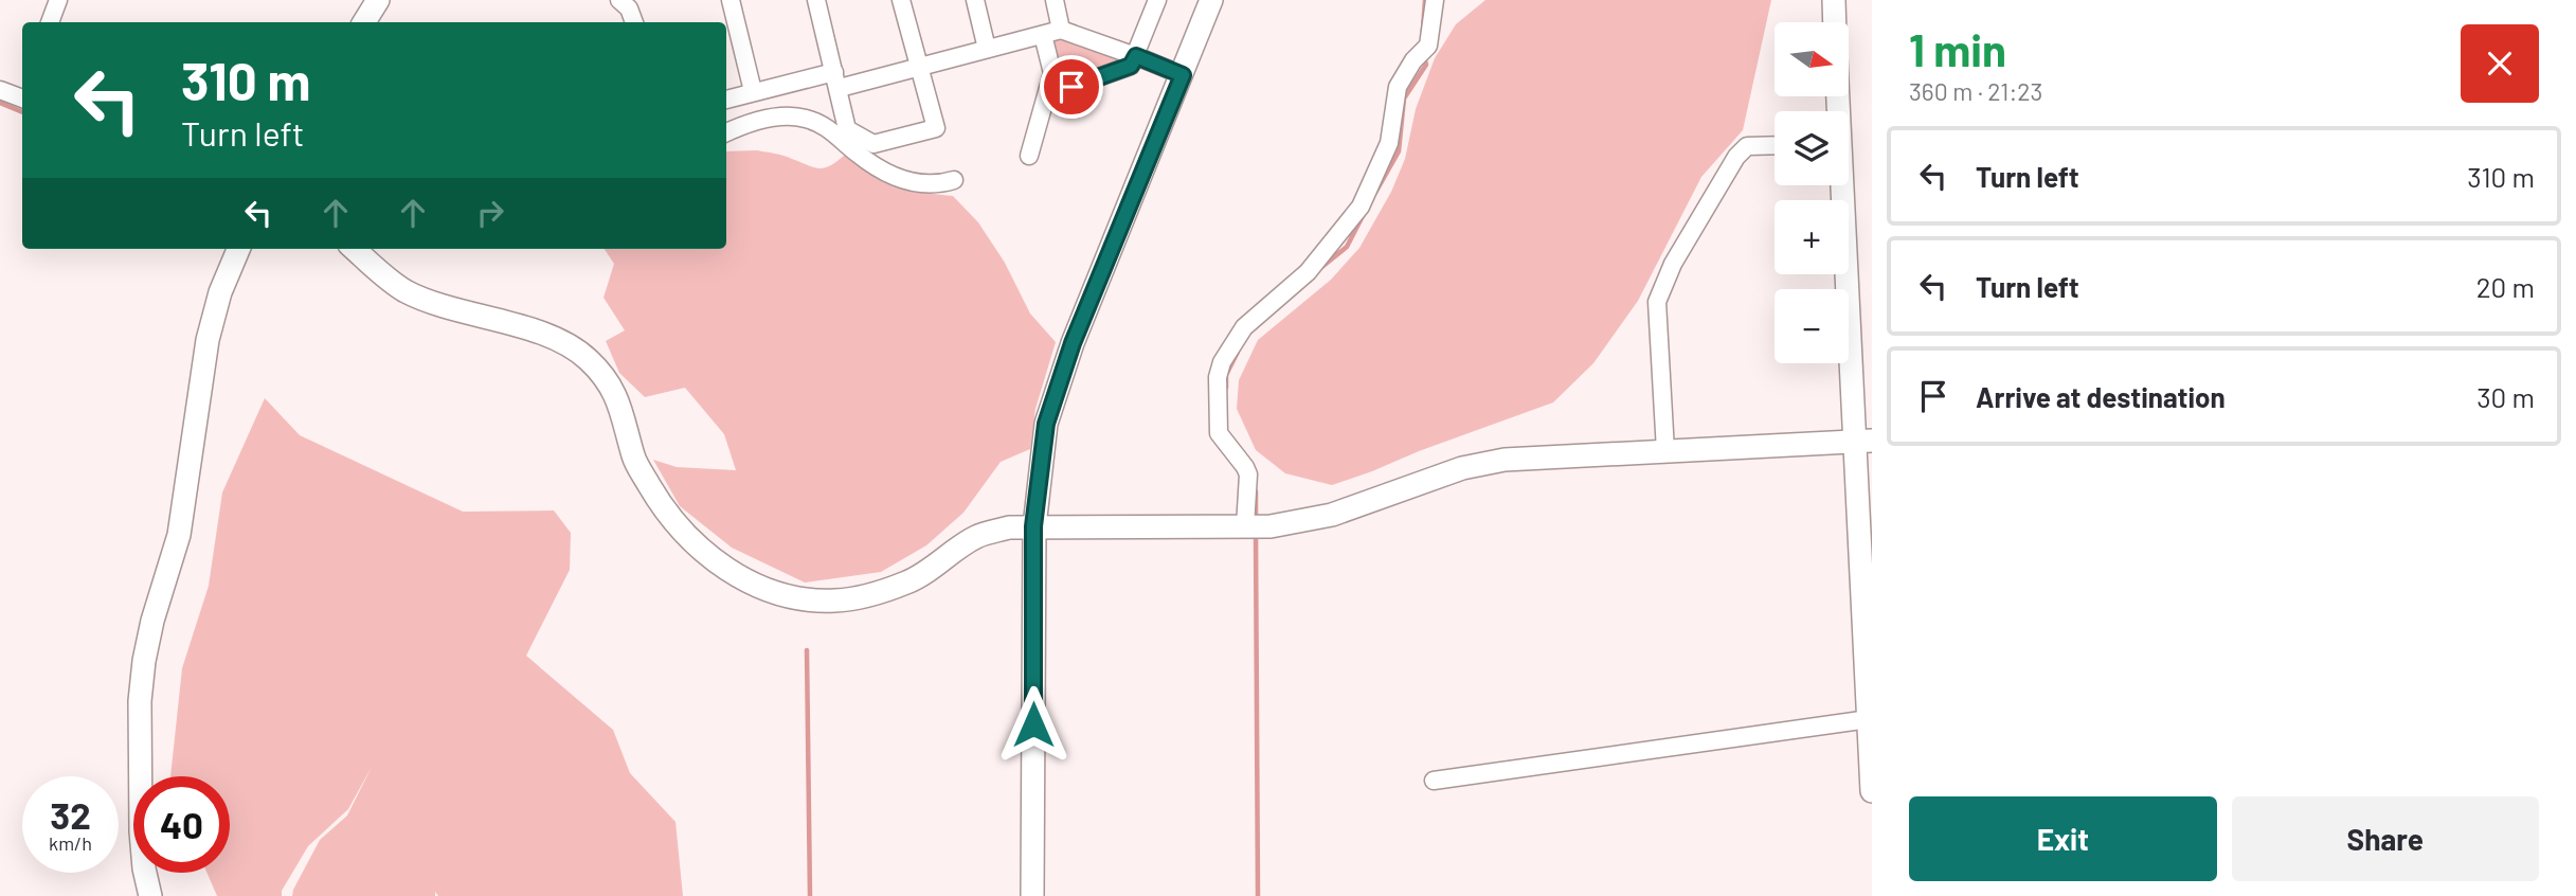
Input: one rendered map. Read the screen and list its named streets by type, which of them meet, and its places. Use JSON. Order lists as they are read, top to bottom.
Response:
{
  "north": "right",
  "page": {
    "heading": ["1 min", "360 m · 21:23"],
    "map_buttons": ["+", "−"],
    "turn": ["310 m", "Turn left"],
    "list": [
      {
        "name": "Turn left",
        "value": "310 m"
      },
      {
        "name": "Turn left",
        "value": "20 m"
      },
      {
        "name": "Arrive at destination",
        "value": "30 m"
      }
    ],
    "speed": "32 km/h",
    "limit": "40",
    "buttons": ["Exit", "Share"]
  }
}
